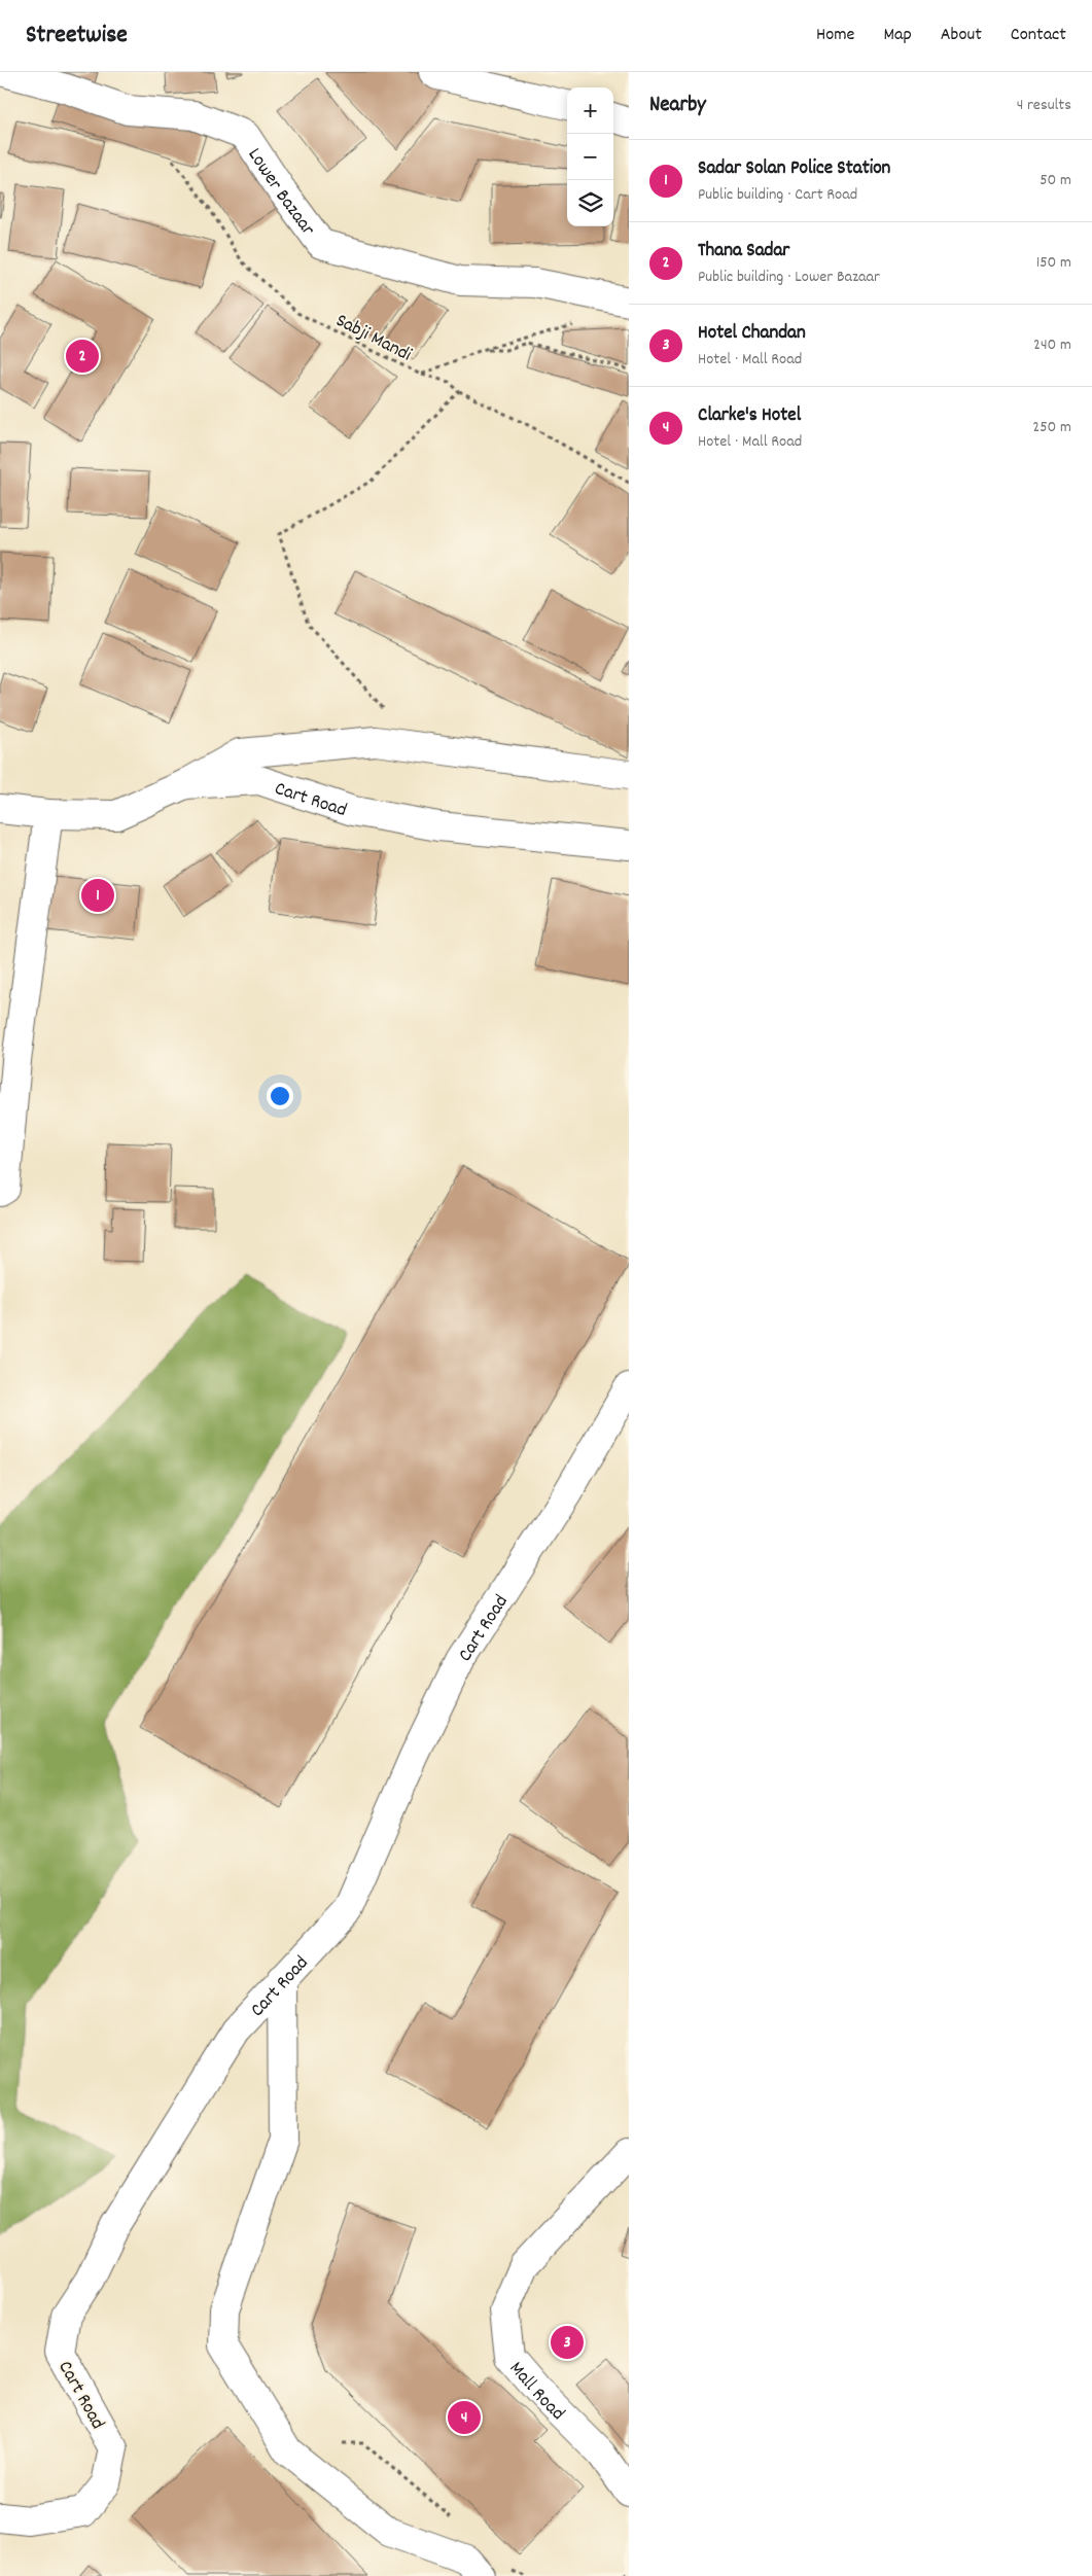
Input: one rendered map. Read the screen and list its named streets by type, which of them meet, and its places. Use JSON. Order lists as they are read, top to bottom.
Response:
{
  "streets": {
    "street": ["Lower Bazaar", "Cart Road", "Mall Road"],
    "path": ["Sabji Mandi"]
  },
  "page": {
    "header": "Streetwise",
    "nav": [
      "Home",
      "Map",
      "About",
      "Contact"
    ],
    "heading": ["Nearby", "4 results"],
    "map_buttons": ["+", "−"],
    "list": [
      {
        "mark": "1",
        "name": "Sadar Solan Police Station",
        "note": "Public building · Cart Road",
        "value": "50 m"
      },
      {
        "mark": "2",
        "name": "Thana Sadar",
        "note": "Public building · Lower Bazaar",
        "value": "150 m"
      },
      {
        "mark": "3",
        "name": "Hotel Chandan",
        "note": "Hotel · Mall Road",
        "value": "240 m"
      },
      {
        "mark": "4",
        "name": "Clarke's Hotel",
        "note": "Hotel · Mall Road",
        "value": "250 m"
      }
    ],
    "pins": [
      "2",
      "1",
      "3",
      "4"
    ]
  }
}
